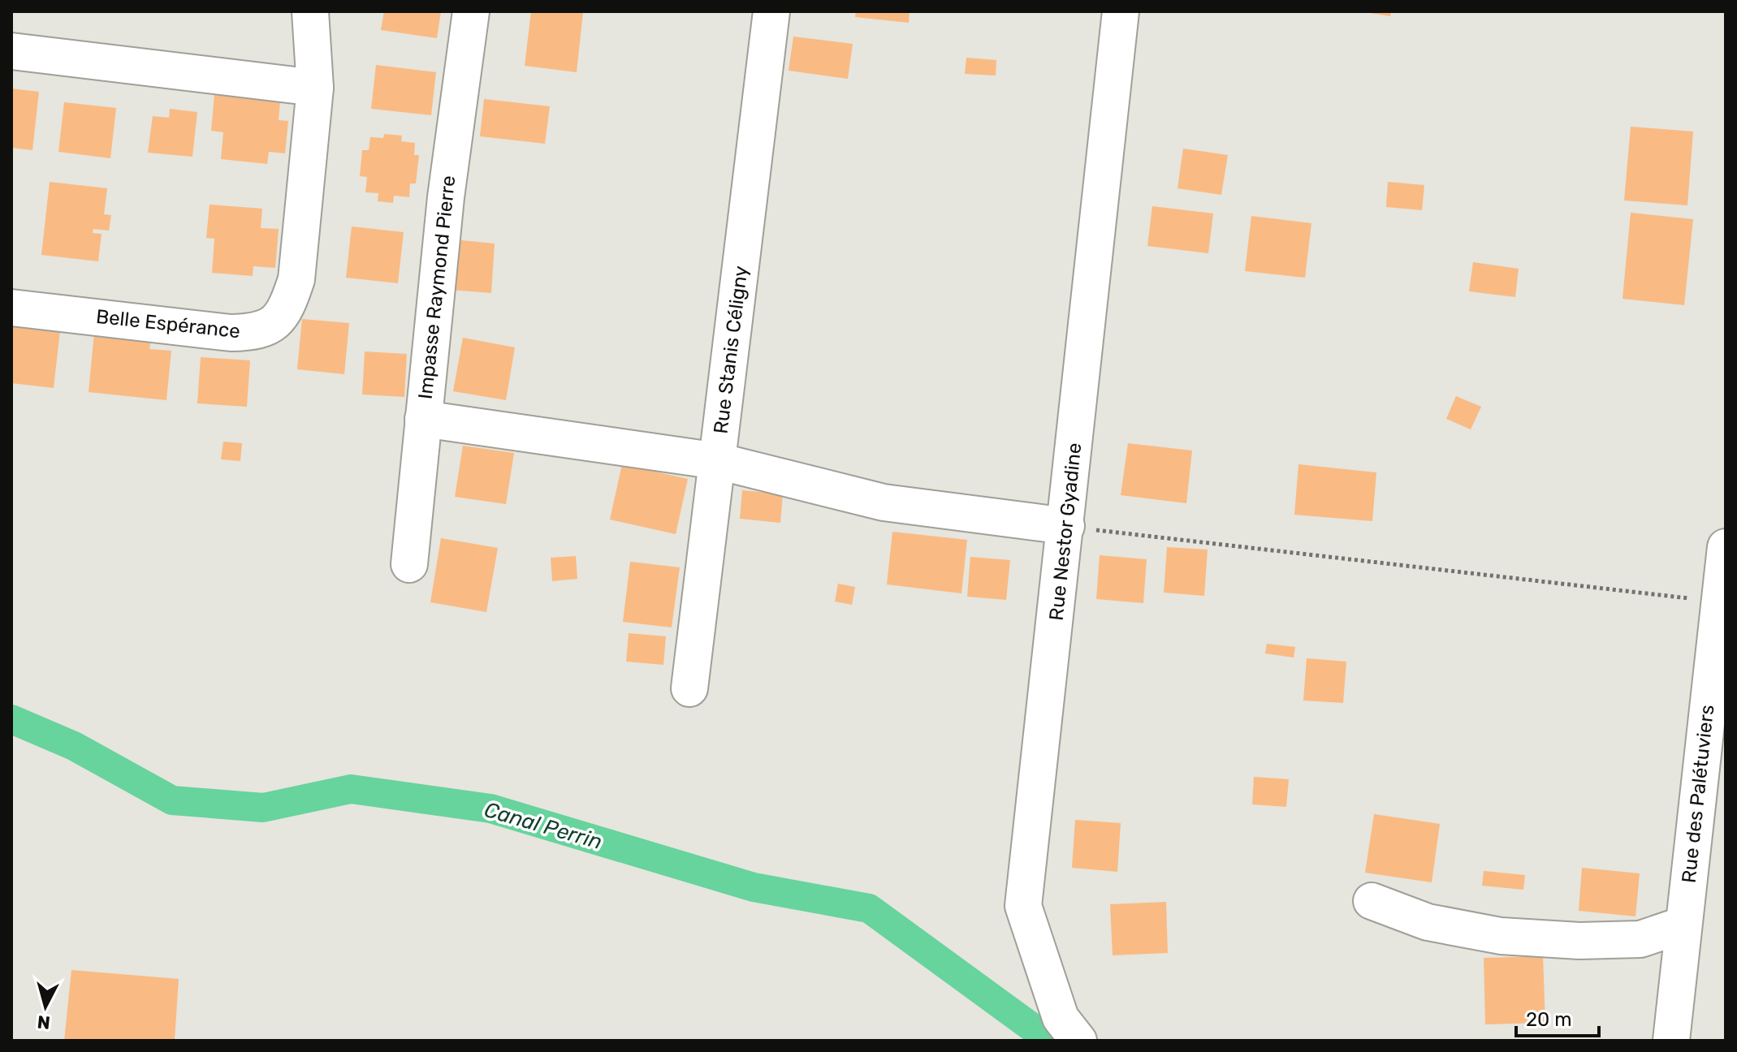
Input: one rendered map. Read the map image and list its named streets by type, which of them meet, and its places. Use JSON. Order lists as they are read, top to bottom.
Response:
{
  "streets": {
    "street": [
      "Impasse Raymond Pierre",
      "Belle Espérance",
      "Rue Stanis Céligny",
      "Rue Nestor Gyadine",
      "Rue des Palétuviers"
    ]
  },
  "water": ["Canal Perrin"],
  "scale_bar": "20 m",
  "north": "bottom"
}
